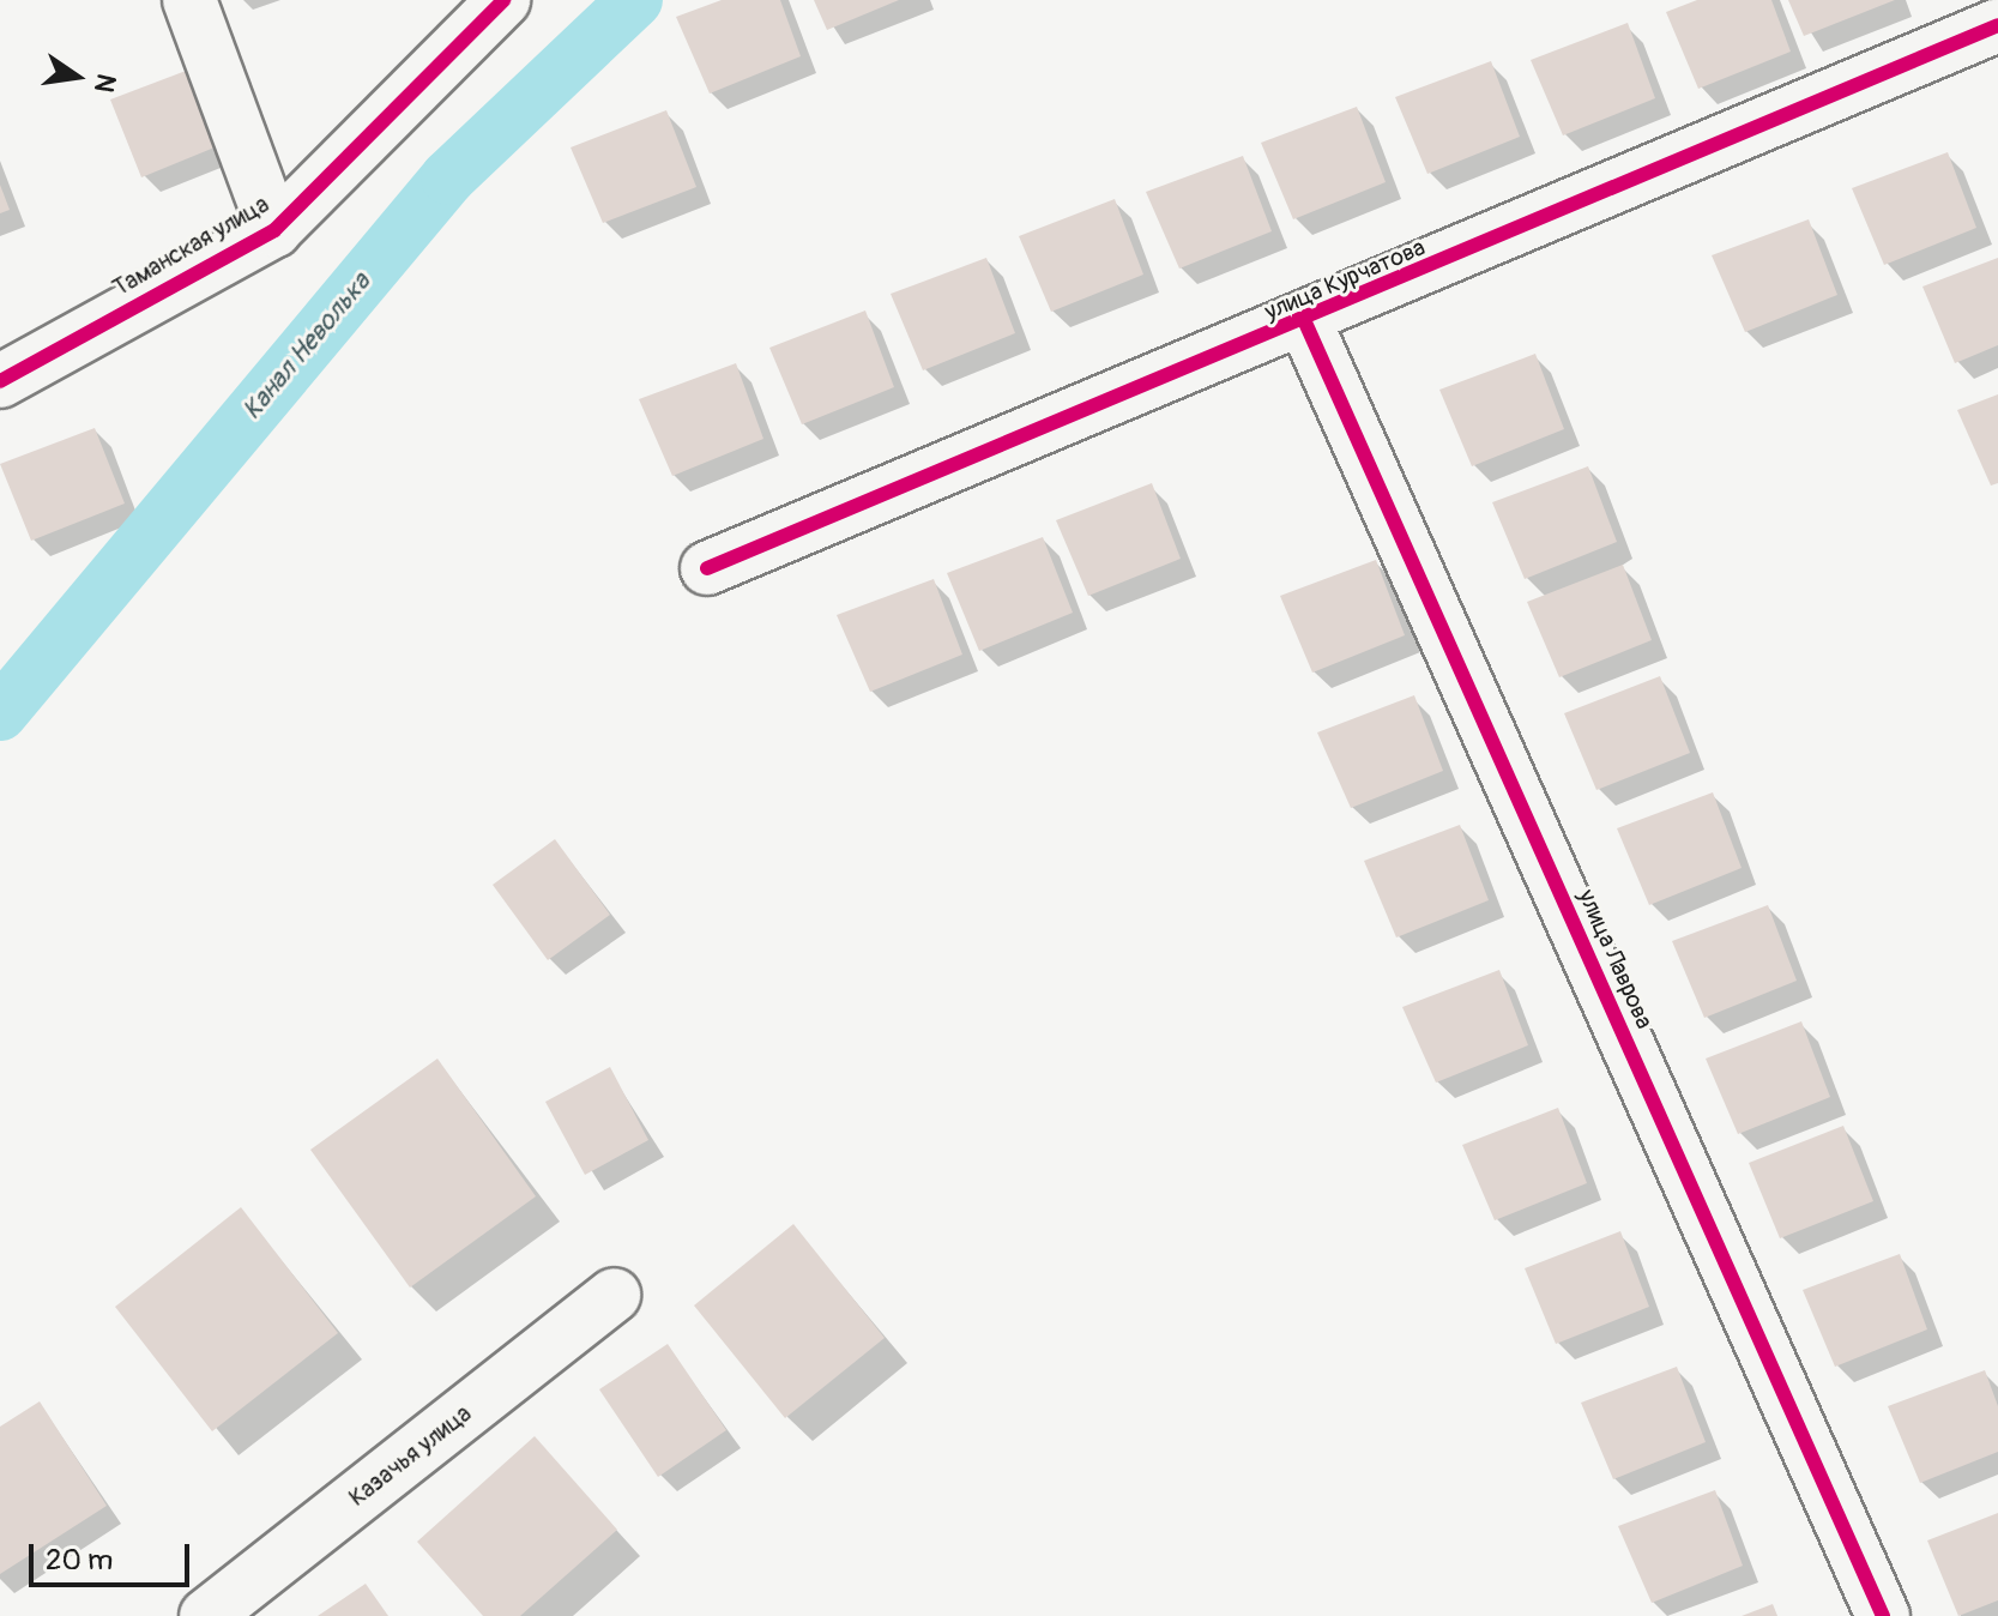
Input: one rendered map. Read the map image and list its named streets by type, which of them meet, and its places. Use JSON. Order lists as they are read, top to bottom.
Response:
{
  "streets": {
    "street": [
      "Таманская улица",
      "улица Курчатова",
      "улица Лаврова",
      "Казачья улица"
    ]
  },
  "crossings": [
    ["улица Курчатова", "улица Лаврова"]
  ],
  "water": ["Канал Неволька"],
  "scale_bar": "20 m",
  "north": "right"
}
